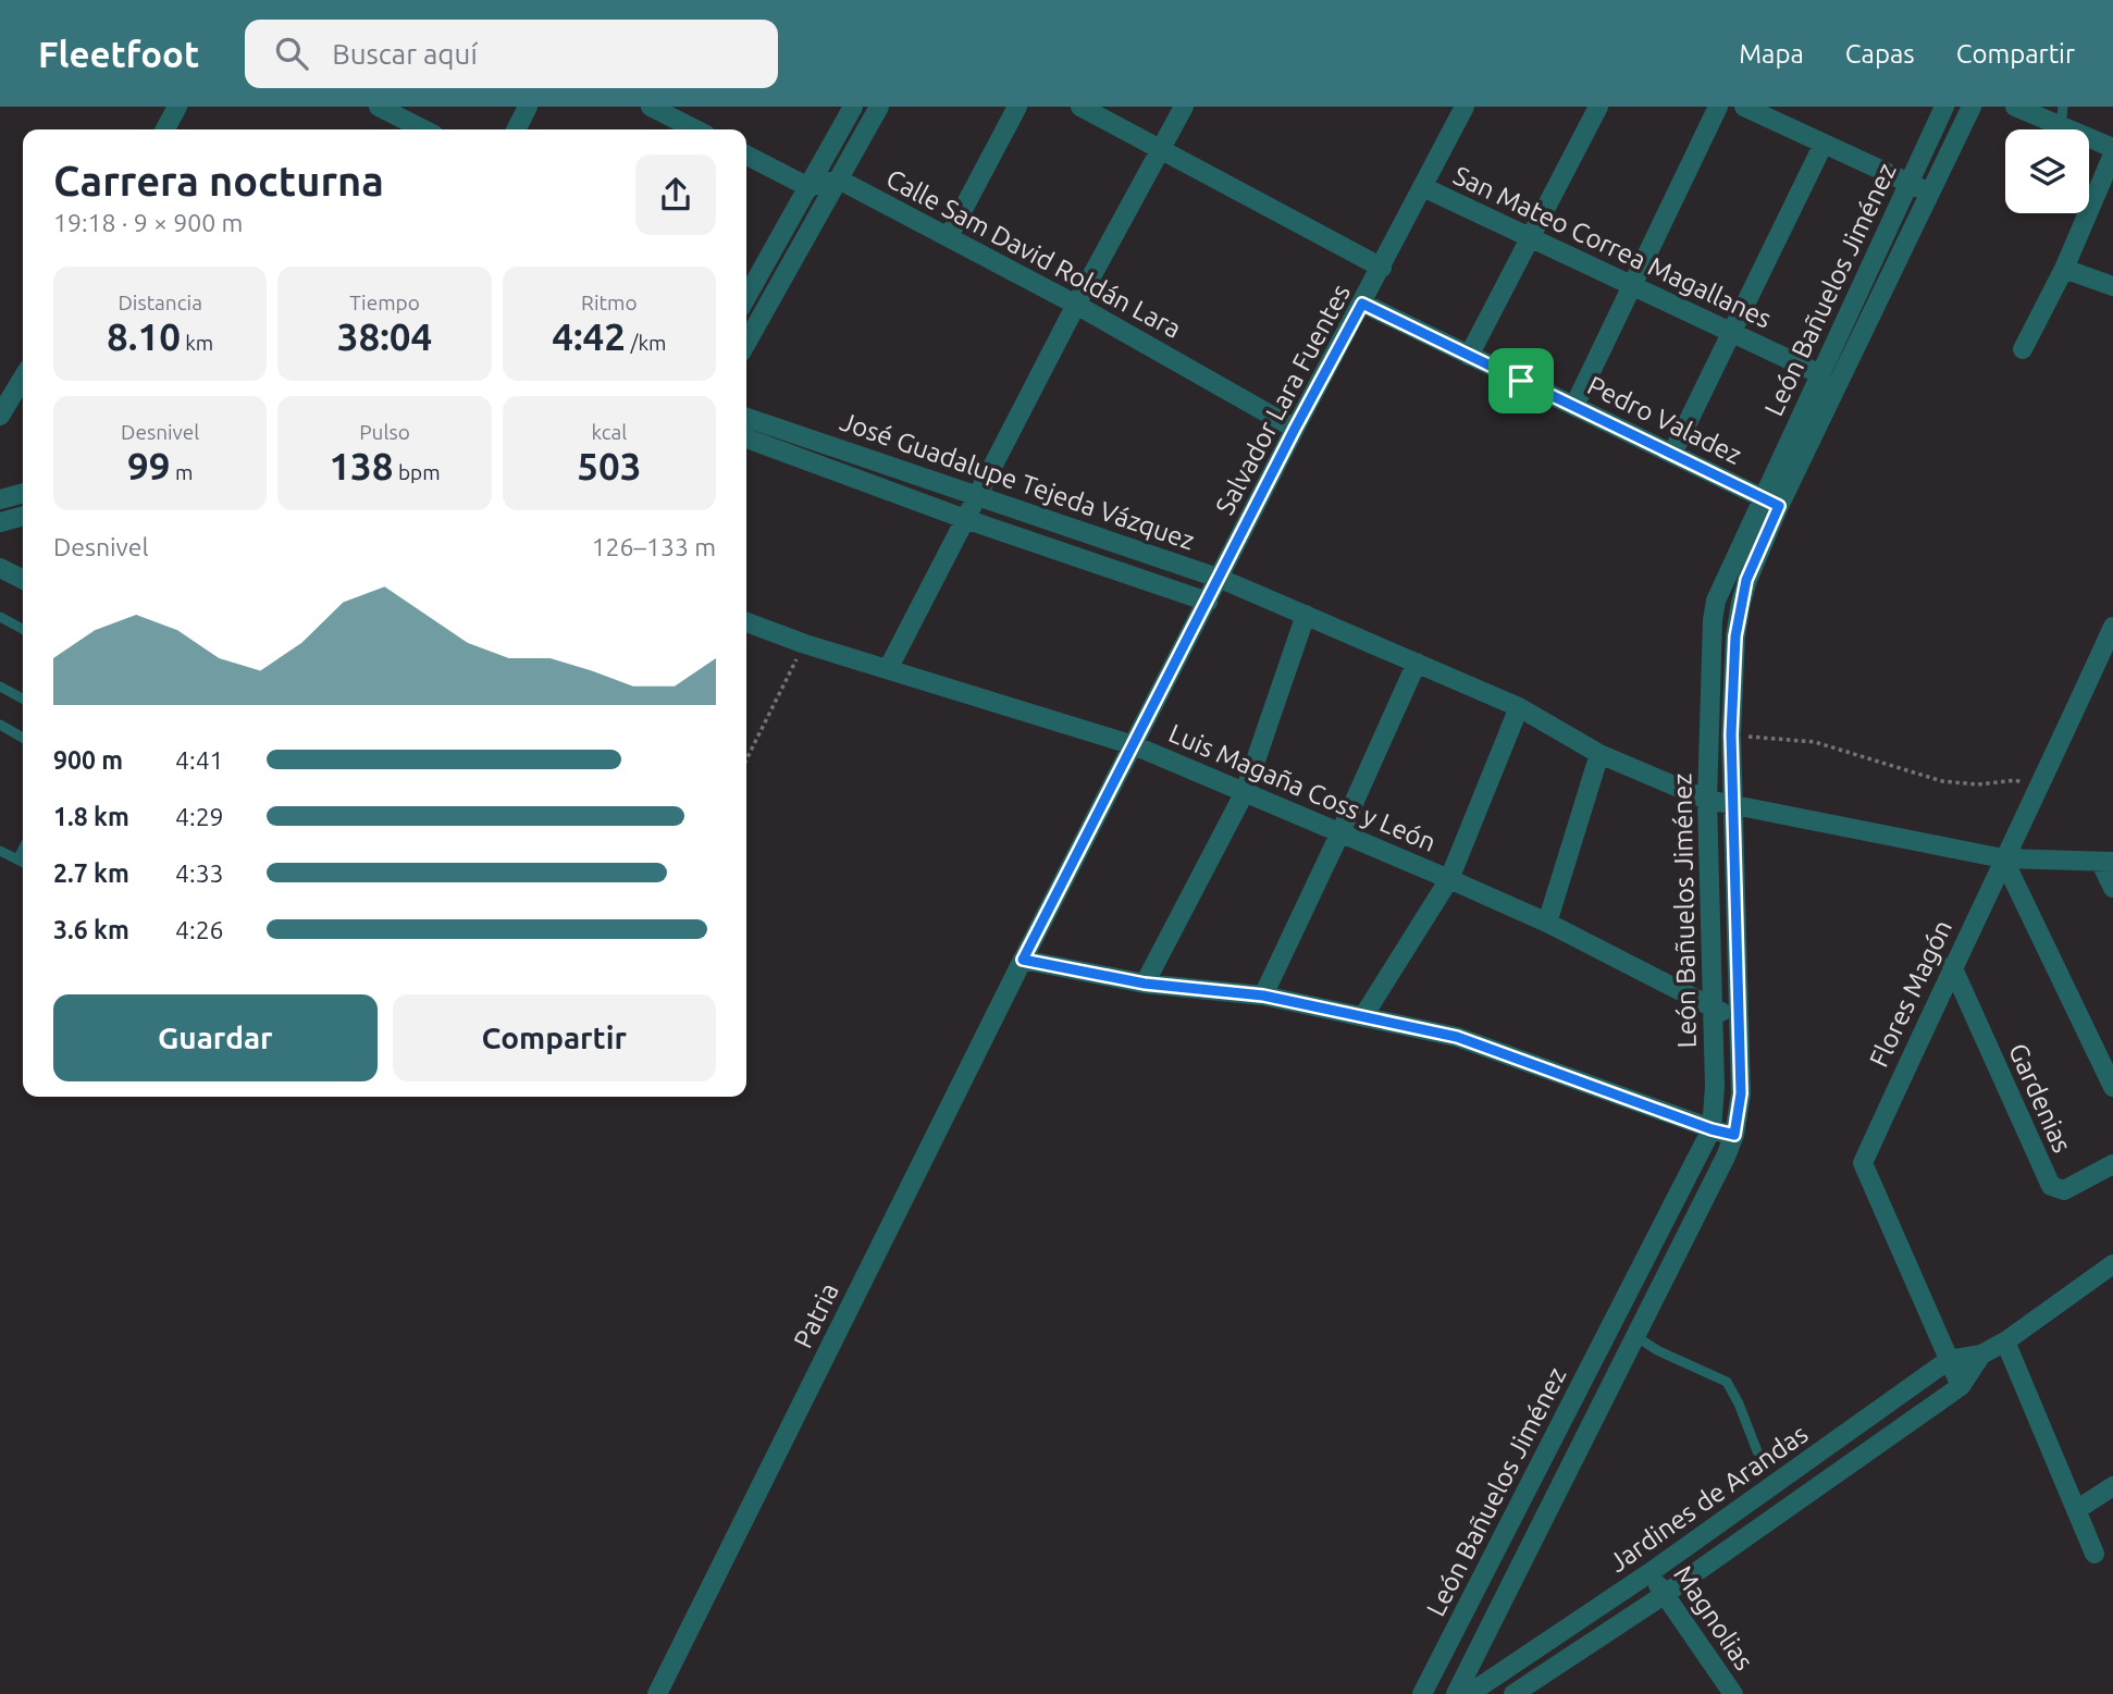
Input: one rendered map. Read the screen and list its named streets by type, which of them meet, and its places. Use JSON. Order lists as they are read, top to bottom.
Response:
{
  "streets": {
    "street": [
      "San Mateo Correa Magallanes",
      "Calle Sam David Roldán Lara",
      "León Bañuelos Jiménez",
      "Salvador Lara Fuentes",
      "Pedro Valadez",
      "José Guadalupe Tejeda Vázquez",
      "Luis Magaña Coss y León",
      "Flores Magón",
      "Gardenias",
      "Patria",
      "Jardines de Arandas",
      "Magnolias"
    ]
  },
  "crossings": [
    ["San Mateo Correa Magallanes", "León Bañuelos Jiménez"],
    ["San Mateo Correa Magallanes", "Salvador Lara Fuentes"],
    ["Calle Sam David Roldán Lara", "Salvador Lara Fuentes"],
    ["León Bañuelos Jiménez", "Pedro Valadez"],
    ["León Bañuelos Jiménez", "José Guadalupe Tejeda Vázquez"],
    ["León Bañuelos Jiménez", "Luis Magaña Coss y León"],
    ["Salvador Lara Fuentes", "Pedro Valadez"],
    ["Salvador Lara Fuentes", "José Guadalupe Tejeda Vázquez"],
    ["Salvador Lara Fuentes", "Luis Magaña Coss y León"],
    ["Salvador Lara Fuentes", "Patria"],
    ["José Guadalupe Tejeda Vázquez", "Flores Magón"],
    ["Flores Magón", "Gardenias"],
    ["Flores Magón", "Jardines de Arandas"],
    ["Jardines de Arandas", "Magnolias"]
  ],
  "page": {
    "header": "Fleetfoot",
    "search": "Buscar aquí",
    "nav": ["Mapa", "Capas", "Compartir"],
    "heading": ["Carrera nocturna", "19:18 · 9 × 900 m"],
    "stats": [
      ["Distancia", "8.10 km"],
      ["Tiempo", "38:04"],
      ["Ritmo", "4:42 /km"],
      ["Desnivel", "99 m"],
      ["Pulso", "138 bpm"],
      ["kcal", "503"]
    ],
    "chart": ["Desnivel", "126–133 m"],
    "list": [
      {
        "name": "900 m",
        "note": "4:41"
      },
      {
        "name": "1.8 km",
        "note": "4:29"
      },
      {
        "name": "2.7 km",
        "note": "4:33"
      },
      {
        "name": "3.6 km",
        "note": "4:26"
      }
    ],
    "buttons": ["Guardar", "Compartir"]
  }
}
